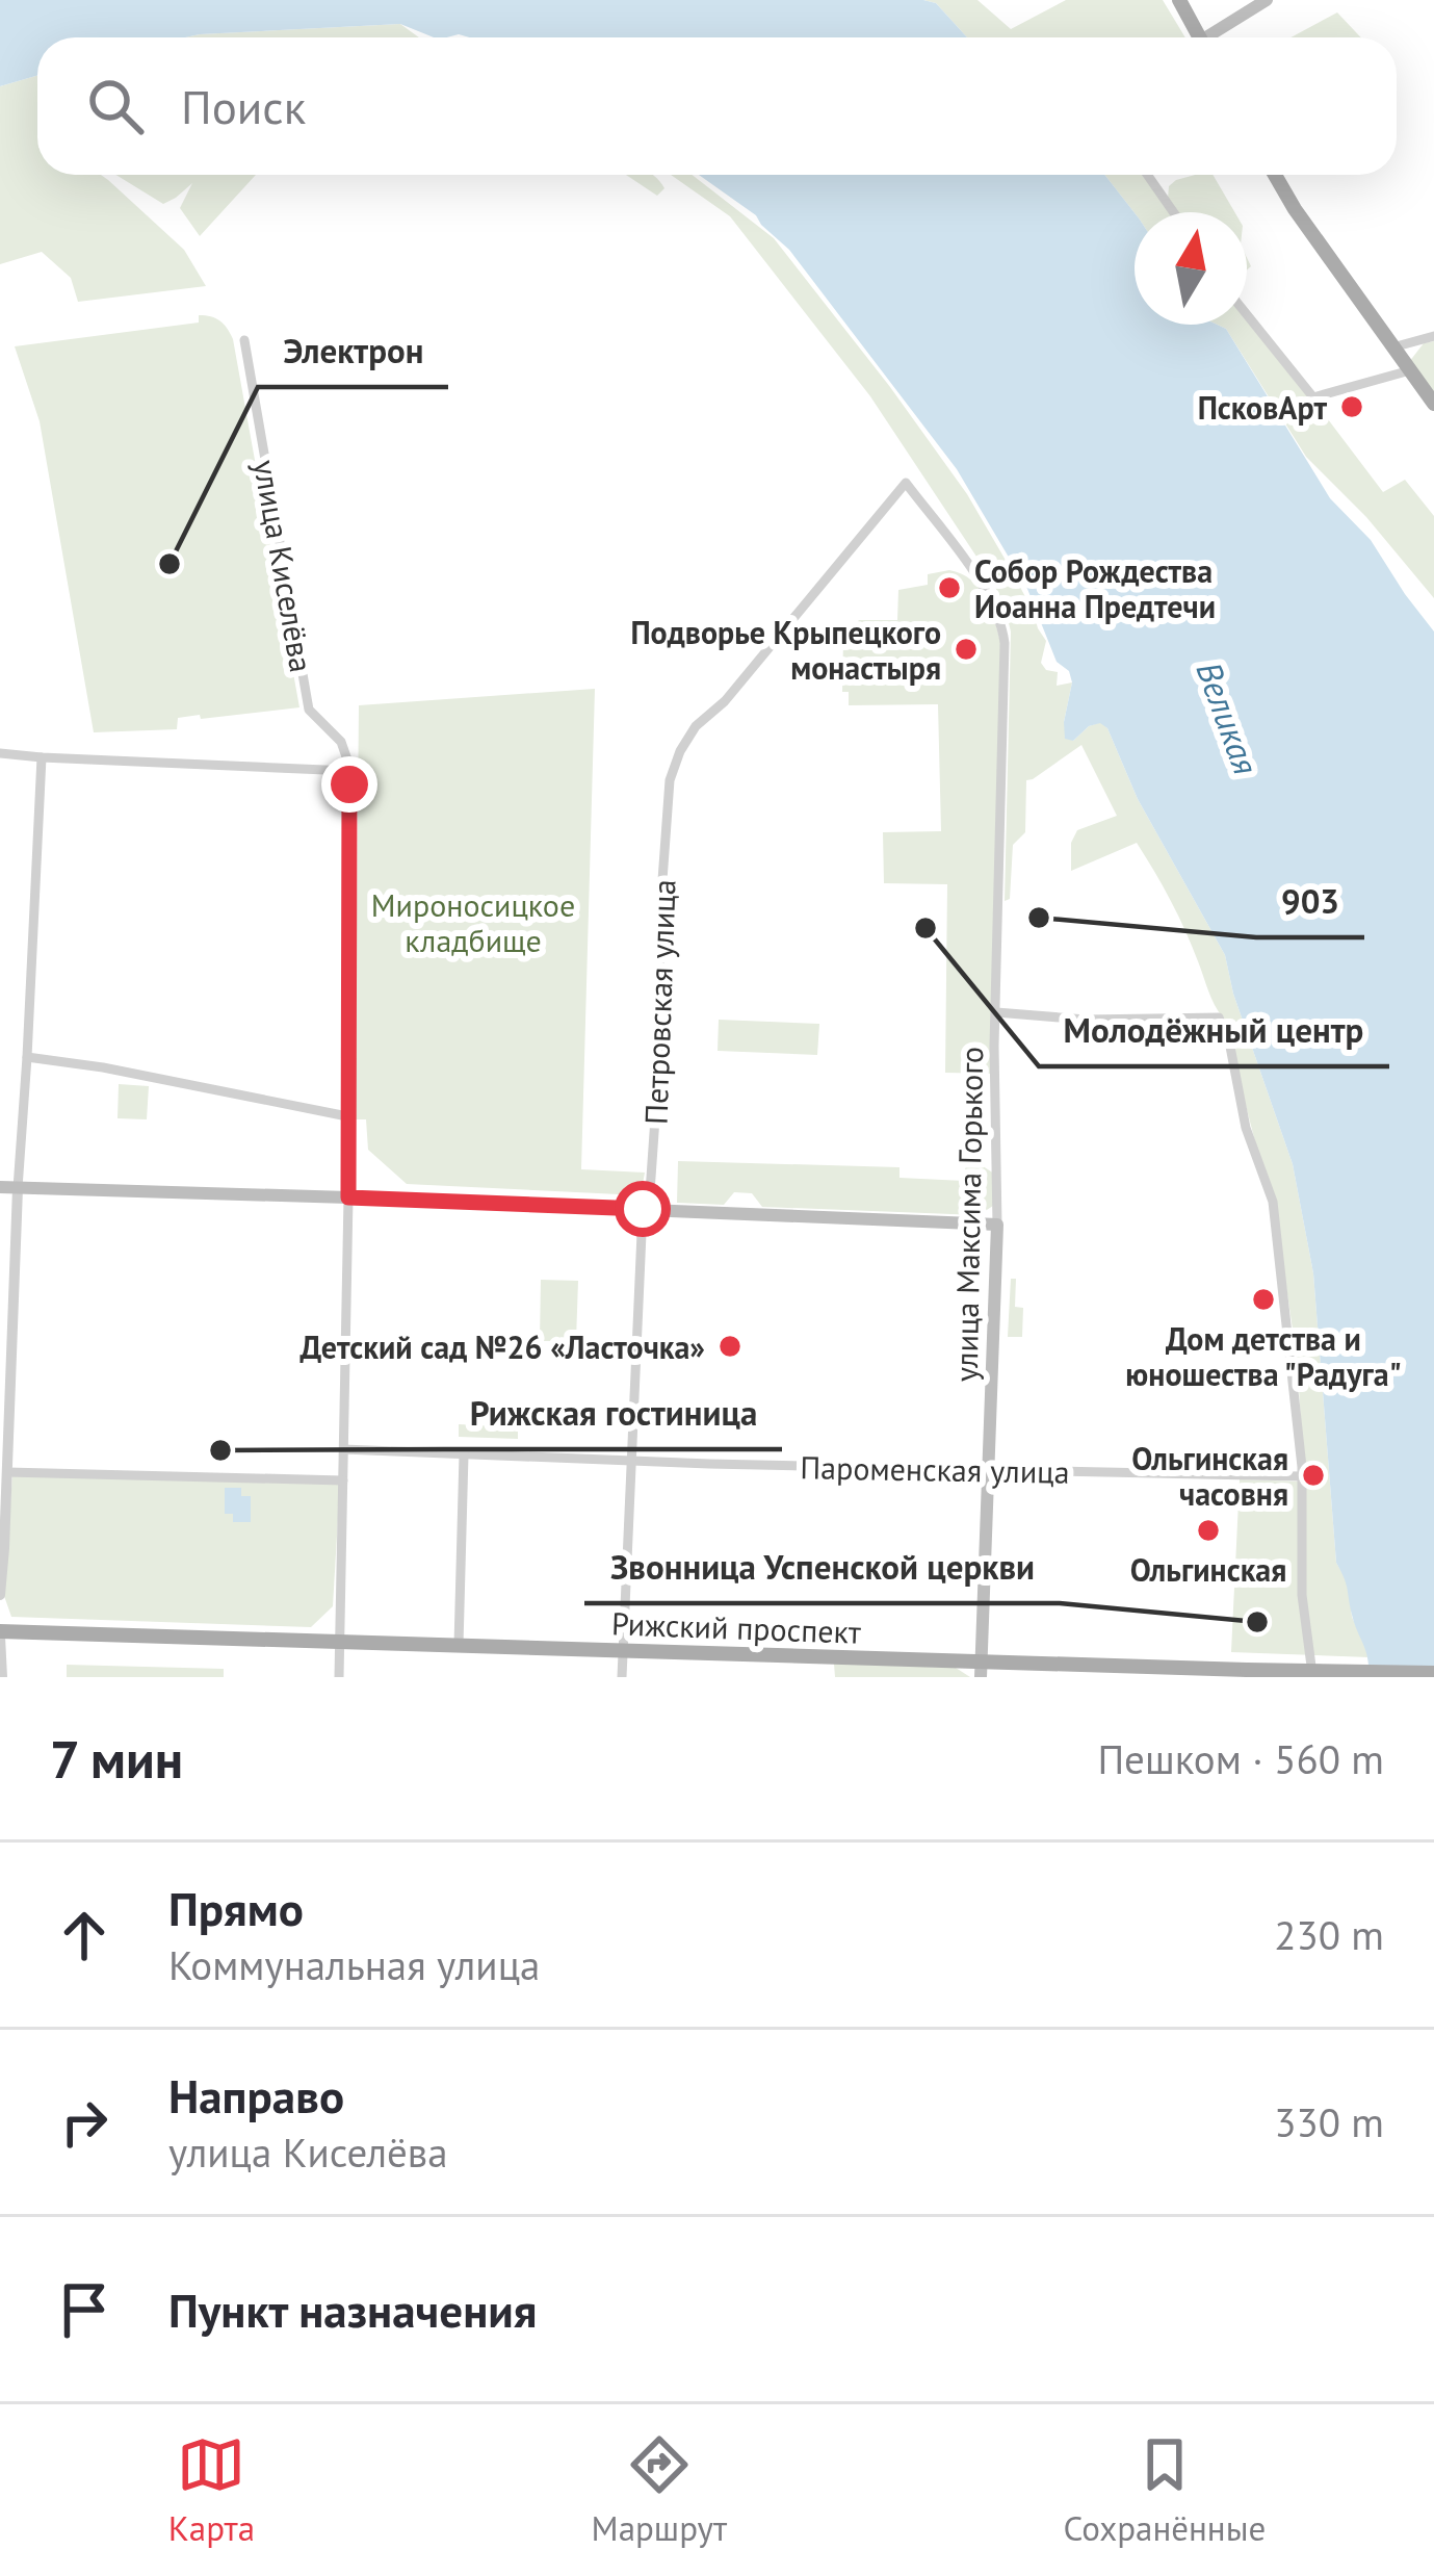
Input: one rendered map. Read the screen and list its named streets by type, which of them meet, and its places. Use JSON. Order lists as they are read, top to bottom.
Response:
{
  "streets": {
    "main road": ["улица Максима Горького", "Рижский проспект"],
    "street": ["улица Киселёва", "Петровская улица", "Пароменская улица"]
  },
  "crossings": [
    ["улица Киселёва", "Пароменская улица"],
    ["улица Киселёва", "Рижский проспект"],
    ["Петровская улица", "улица Максима Горького"],
    ["Петровская улица", "Пароменская улица"],
    ["Петровская улица", "Рижский проспект"],
    ["улица Максима Горького", "Пароменская улица"],
    ["улица Максима Горького", "Рижский проспект"]
  ],
  "water": ["Великая"],
  "parks": ["Мироносицкое кладбище"],
  "places": [
    "ПсковАрт",
    "Электрон",
    "Собор Рождества Иоанна Предтечи",
    "Подворье Крыпецкого монастыря",
    "903",
    "Молодёжный центр",
    "Дом детства и юношества \"Радуга\"",
    "Детский сад №26 «Ласточка»",
    "Рижская гостиница",
    "Ольгинская часовня",
    "Ольгинская",
    "Звонница Успенской церкви"
  ],
  "north": "top",
  "page": {
    "search": "Поиск",
    "heading": ["7 мин", "Пешком · 560 m"],
    "list": [
      ["Прямо", "Коммунальная улица", "230 m"],
      ["Направо", "улица Киселёва", "330 m"],
      "Пункт назначения"
    ],
    "nav": ["Карта", "Маршрут", "Сохранённые"]
  }
}
